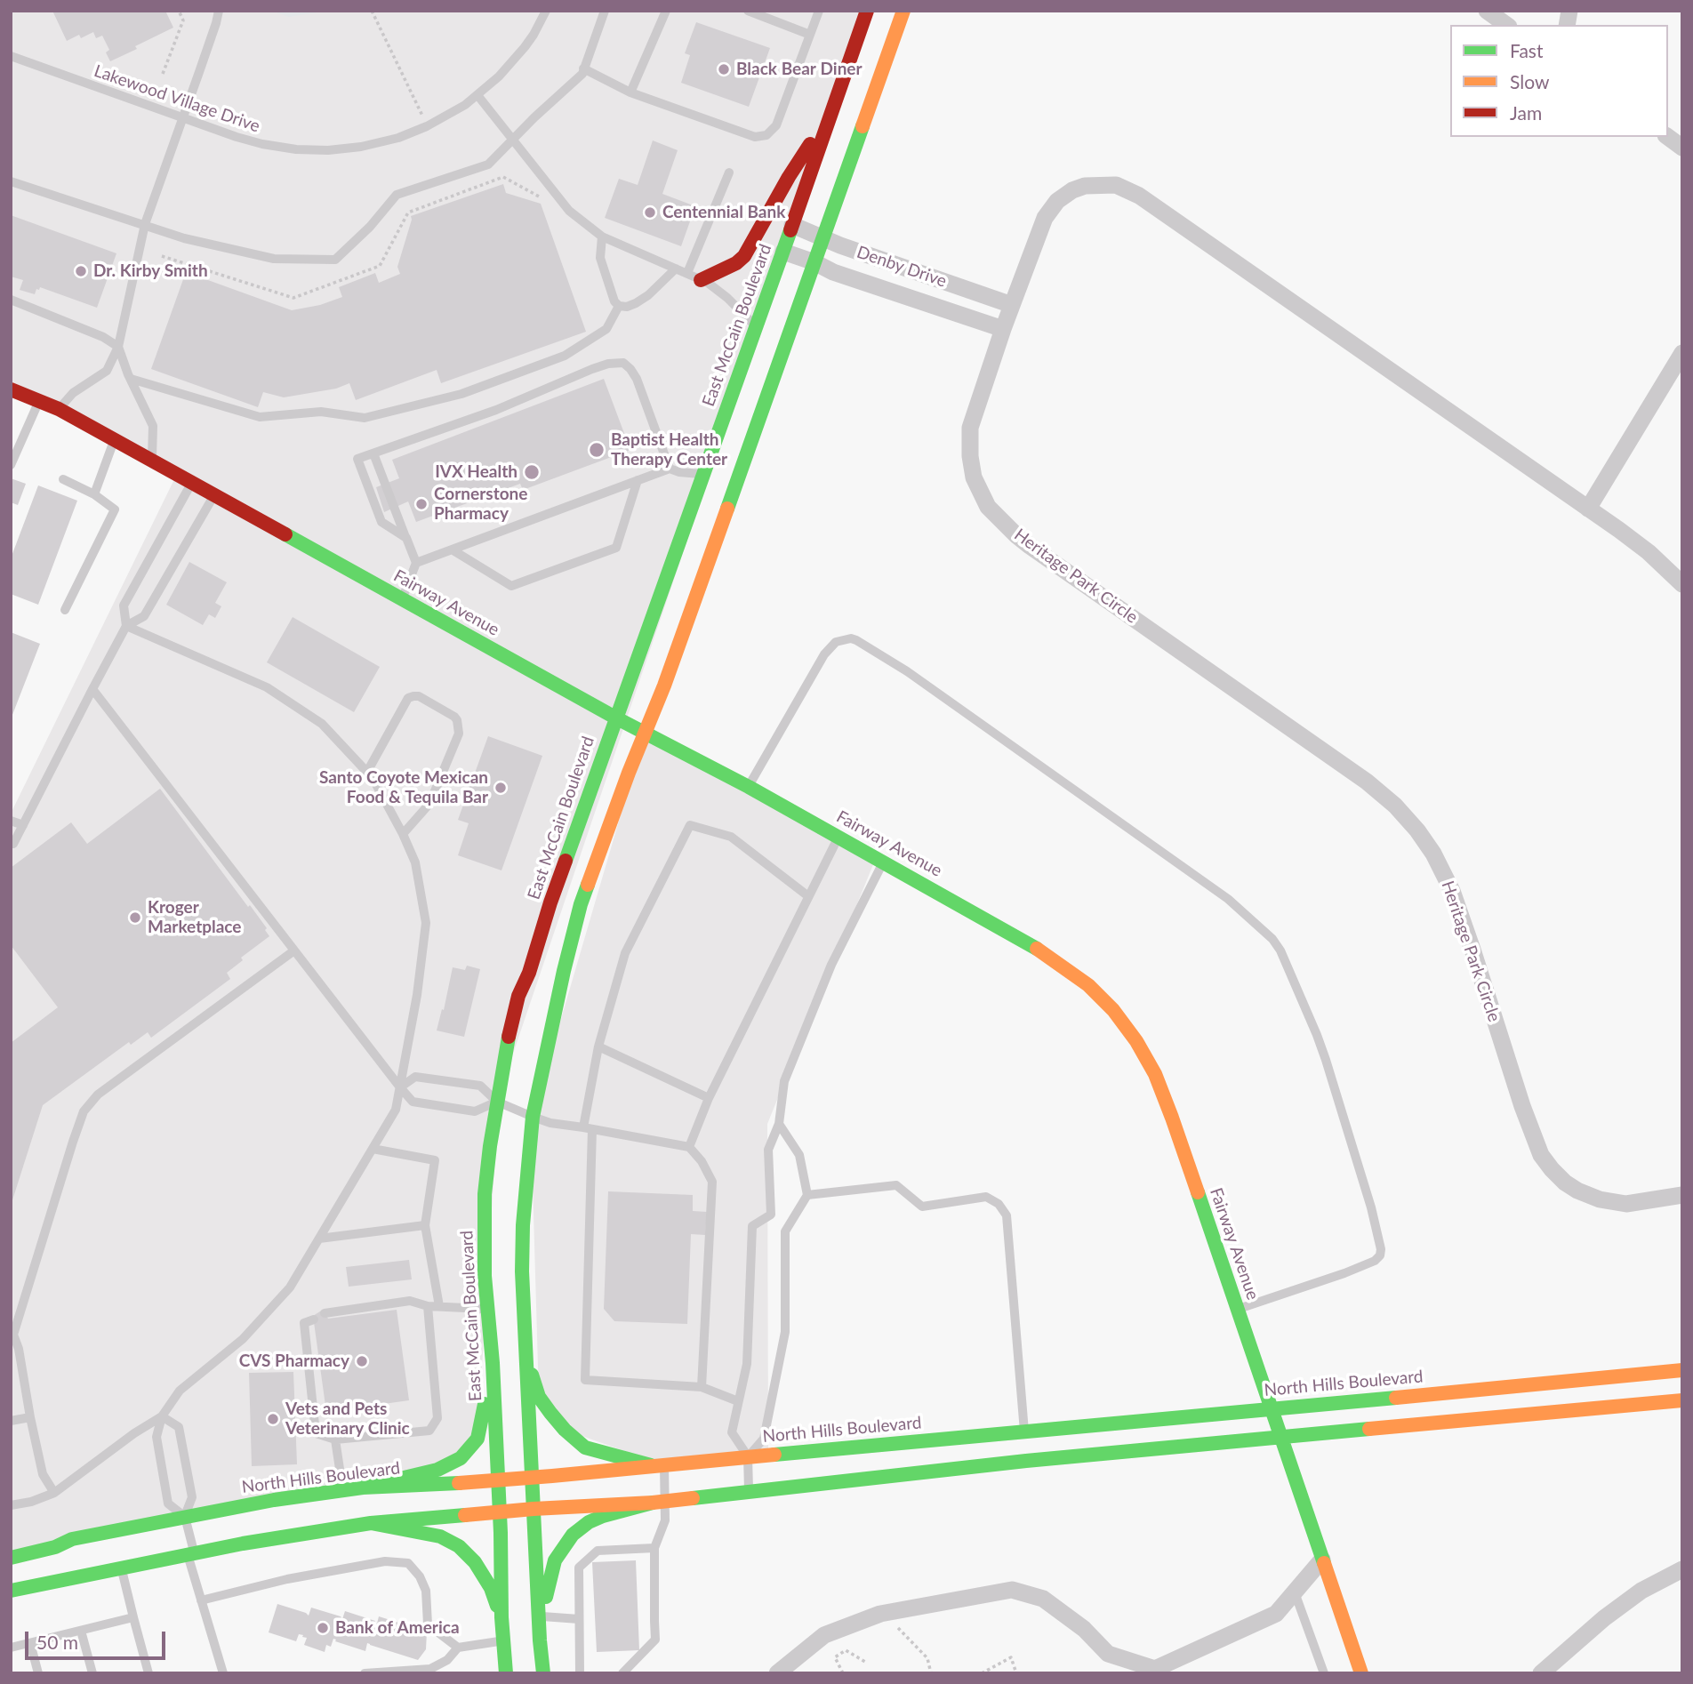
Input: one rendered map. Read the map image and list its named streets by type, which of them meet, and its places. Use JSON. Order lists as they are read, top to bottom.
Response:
{
  "streets": {
    "street": [
      "Denby Drive",
      "East McCain Boulevard",
      "Heritage Park Circle",
      "Fairway Avenue",
      "North Hills Boulevard"
    ],
    "lane": ["Lakewood Village Drive"]
  },
  "crossings": [
    ["Denby Drive", "East McCain Boulevard"],
    ["Denby Drive", "Heritage Park Circle"],
    ["East McCain Boulevard", "Fairway Avenue"],
    ["East McCain Boulevard", "North Hills Boulevard"],
    ["Fairway Avenue", "North Hills Boulevard"]
  ],
  "places": [
    "Black Bear Diner",
    "Centennial Bank",
    "Dr. Kirby Smith",
    "Baptist Health Therapy Center",
    "IVX Health",
    "Cornerstone Pharmacy",
    "Santo Coyote Mexican Food & Tequila Bar",
    "Kroger Marketplace",
    "CVS Pharmacy",
    "Vets and Pets Veterinary Clinic",
    "Bank of America"
  ],
  "legend": ["Fast", "Slow", "Jam"],
  "scale_bar": "50 m"
}
